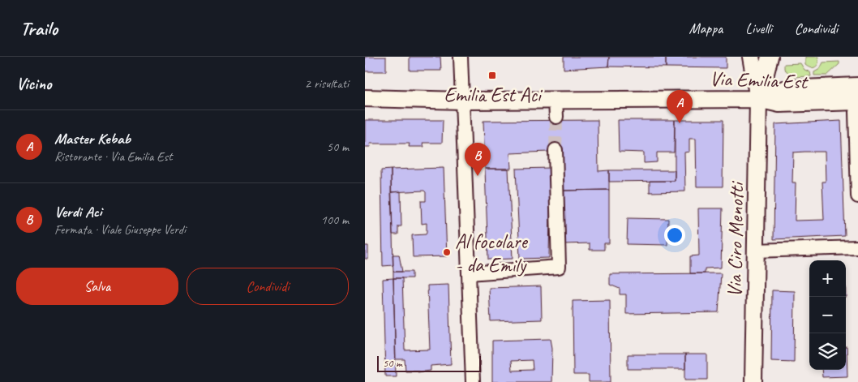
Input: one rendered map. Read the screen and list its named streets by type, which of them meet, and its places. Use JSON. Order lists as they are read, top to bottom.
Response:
{
  "streets": {
    "street": ["Via Emilia Est", "Via Ciro Menotti"]
  },
  "crossings": [
    ["Via Emilia Est", "Via Ciro Menotti"]
  ],
  "places": {
    "transit": ["Emilia Est Aci"],
    "other": ["Al focolare - da Emily"]
  },
  "scale_bar": "50 m",
  "page": {
    "header": "Trailo",
    "nav": ["Mappa", "Livelli", "Condividi"],
    "heading": ["Vicino", "2 risultati"],
    "pins": ["A", "B"],
    "list": [
      {
        "mark": "A",
        "name": "Master Kebab",
        "note": "Ristorante · Via Emilia Est",
        "value": "50 m"
      },
      {
        "mark": "B",
        "name": "Verdi Aci",
        "note": "Fermata · Viale Giuseppe Verdi",
        "value": "100 m"
      }
    ],
    "buttons": ["Salva", "Condividi"],
    "map_buttons": ["+", "−"],
    "scale": "50 m"
  }
}
